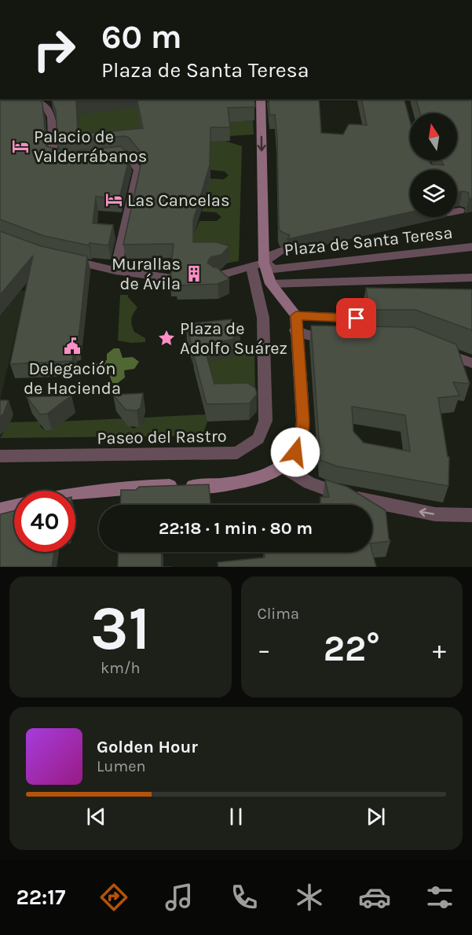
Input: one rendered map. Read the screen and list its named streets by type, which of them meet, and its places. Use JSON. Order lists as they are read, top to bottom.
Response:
{
  "streets": {
    "street": ["Plaza de Santa Teresa", "Paseo del Rastro"]
  },
  "crossings": [
    ["Plaza de Santa Teresa", "Paseo del Rastro"]
  ],
  "places": {
    "hotel": ["Palacio de Valderrábanos", "Las Cancelas"],
    "building": ["Murallas de Ávila"],
    "place": ["Plaza de Adolfo Suárez"],
    "public building": ["Delegación de Hacienda"]
  },
  "north": "top",
  "page": {
    "turn": ["60 m", "Plaza de Santa Teresa"],
    "limit": "40",
    "trip": "22:18 · 1 min · 80 m",
    "tile": [
      ["31", "km/h"],
      "Clima"
    ],
    "heat": ["−", "22°", "+"],
    "song": ["Golden Hour", "Lumen"],
    "tabs": "22:17"
  }
}
